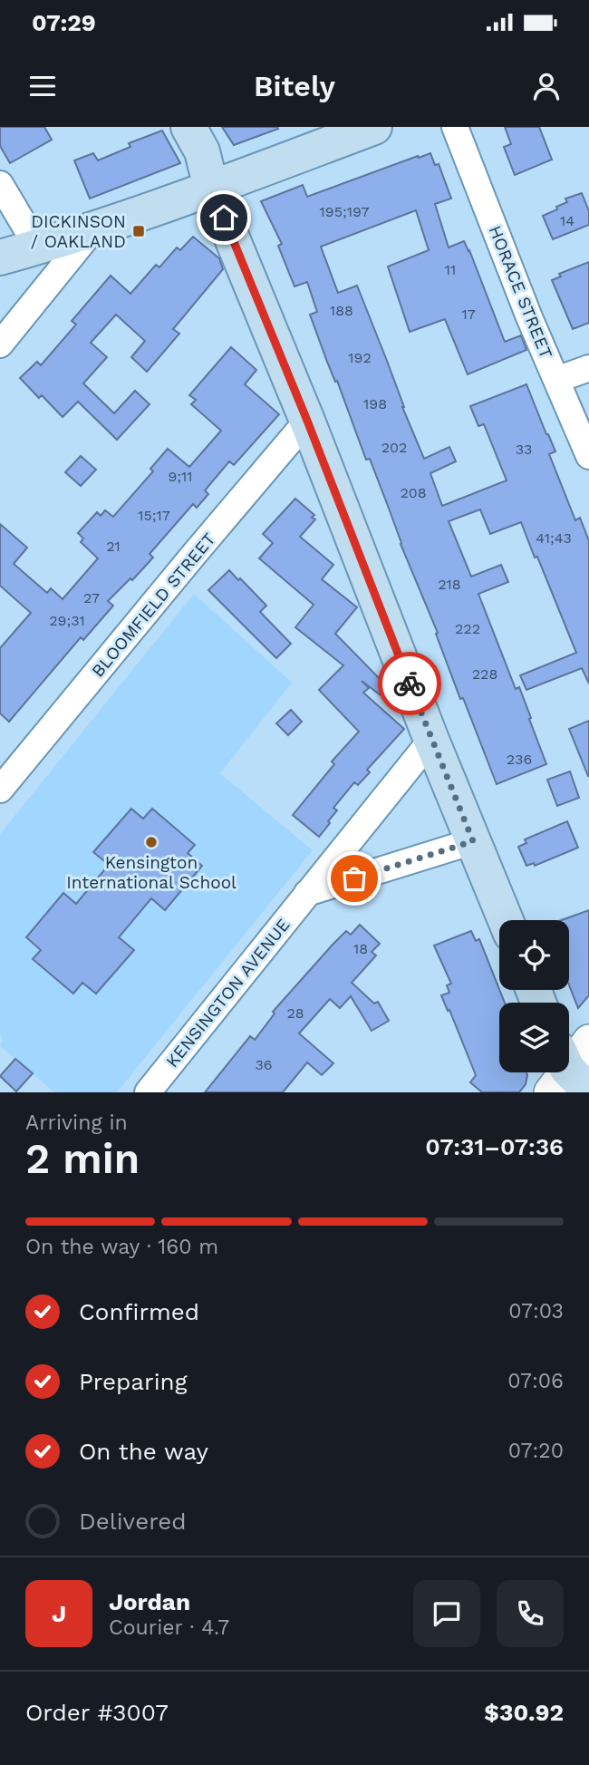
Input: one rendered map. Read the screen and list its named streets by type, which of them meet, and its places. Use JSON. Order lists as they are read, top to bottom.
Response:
{
  "streets": {
    "street": ["HORACE STREET", "BLOOMFIELD STREET", "KENSINGTON AVENUE"]
  },
  "places": {
    "transit": ["DICKINSON / OAKLAND"],
    "other": ["Kensington International School"]
  },
  "house_numbers": [
    "195;197",
    "14",
    "11",
    "188",
    "17",
    "192",
    "198",
    "202",
    "33",
    "9;11",
    "208",
    "15;17",
    "41;43",
    "21",
    "218",
    "27",
    "29;31",
    "222",
    "228",
    "236",
    "18",
    "28",
    "36"
  ],
  "page": {
    "status": "07:29",
    "header": "Bitely",
    "heading": ["2 min", "Arriving in", "07:31–07:36"],
    "panel": [
      "Jordan",
      "Courier · 4.7",
      "Order #3007",
      "$30.92"
    ],
    "bar": "On the way · 160 m",
    "list": [
      ["Confirmed", "07:03"],
      ["Preparing", "07:06"],
      ["On the way", "07:20"],
      "Delivered"
    ],
    "round": "J"
  }
}
